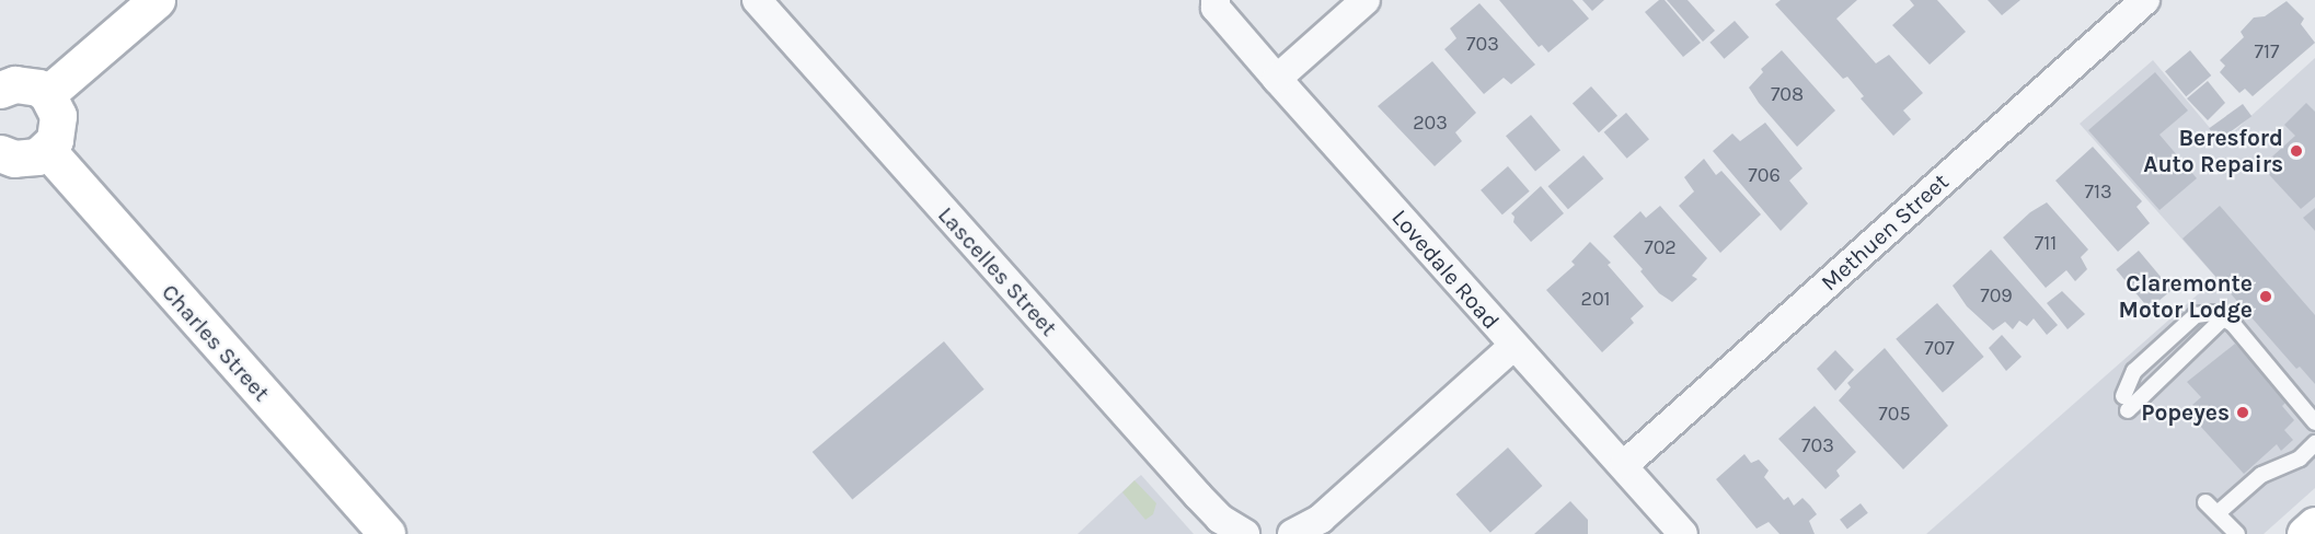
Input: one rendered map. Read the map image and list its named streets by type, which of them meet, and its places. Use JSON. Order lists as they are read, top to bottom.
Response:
{
  "streets": {
    "street": [
      "Methuen Street",
      "Lovedale Road",
      "Lascelles Street",
      "Charles Street"
    ]
  },
  "crossings": [
    ["Methuen Street", "Lovedale Road"]
  ],
  "places": ["Beresford Auto Repairs", "Claremonte Motor Lodge", "Popeyes"],
  "house_numbers": [
    "703",
    "717",
    "708",
    "203",
    "706",
    "713",
    "711",
    "702",
    "709",
    "201",
    "707",
    "705",
    "703"
  ]
}
